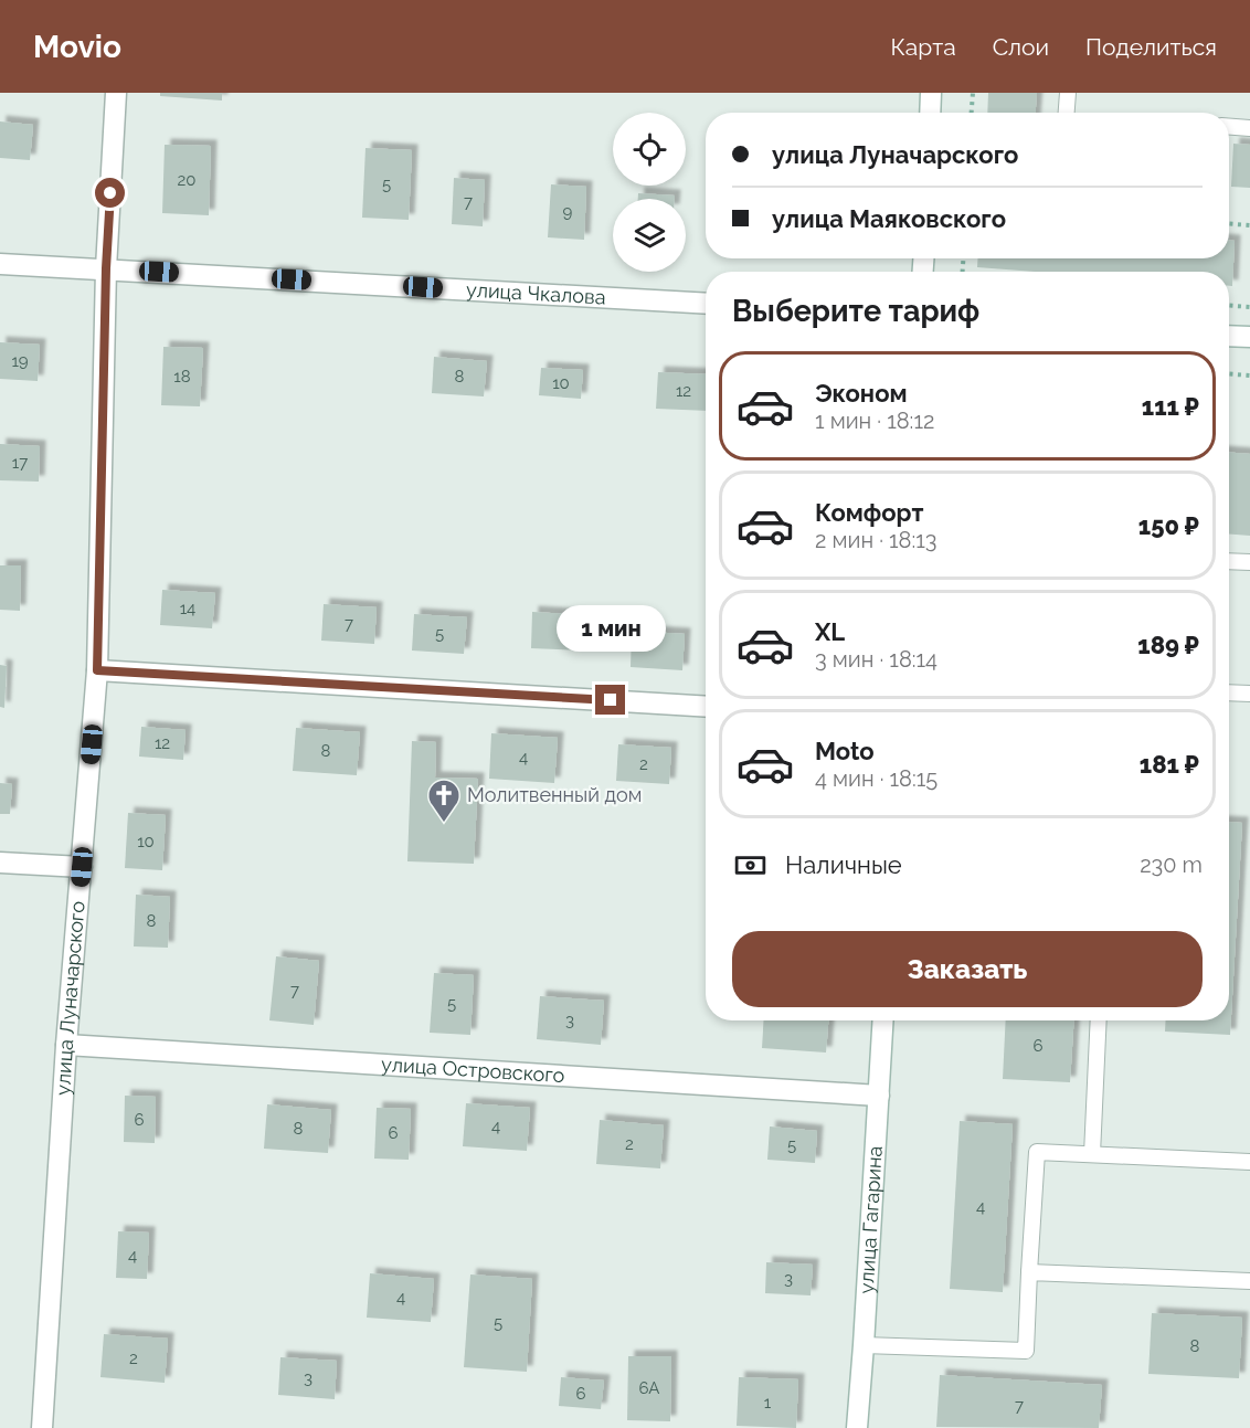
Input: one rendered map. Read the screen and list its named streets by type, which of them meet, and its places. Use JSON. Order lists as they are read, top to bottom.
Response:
{
  "streets": {
    "street": [
      "улица Чкалова",
      "улица Луначарского",
      "улица Островского",
      "улица Гагарина"
    ]
  },
  "crossings": [
    ["улица Чкалова", "улица Луначарского"],
    ["улица Луначарского", "улица Островского"],
    ["улица Островского", "улица Гагарина"]
  ],
  "places": {
    "church": ["Молитвенный дом"]
  },
  "house_numbers": [
    "20",
    "5",
    "7",
    "9",
    "19",
    "18",
    "8",
    "10",
    "12",
    "17",
    "14",
    "7",
    "5",
    "12",
    "8",
    "4",
    "2",
    "10",
    "8",
    "7",
    "5",
    "3",
    "6",
    "6",
    "4",
    "8",
    "6",
    "2",
    "5",
    "4",
    "4",
    "3",
    "4",
    "5",
    "8",
    "2",
    "3",
    "6А",
    "6",
    "1",
    "7"
  ],
  "page": {
    "header": "Movio",
    "nav": ["Карта", "Слои", "Поделиться"],
    "banner": ["улица Луначарского", "улица Маяковского"],
    "heading": "Выберите тариф",
    "list": [
      {
        "name": "Эконом",
        "note": "1 мин · 18:12",
        "value": "111 ₽"
      },
      {
        "name": "Комфорт",
        "note": "2 мин · 18:13",
        "value": "150 ₽"
      },
      {
        "name": "XL",
        "note": "3 мин · 18:14",
        "value": "189 ₽"
      },
      {
        "name": "Moto",
        "note": "4 мин · 18:15",
        "value": "181 ₽"
      }
    ],
    "bubble": "1 мин",
    "pay": ["Наличные", "230 m"],
    "buttons": "Заказать"
  }
}
